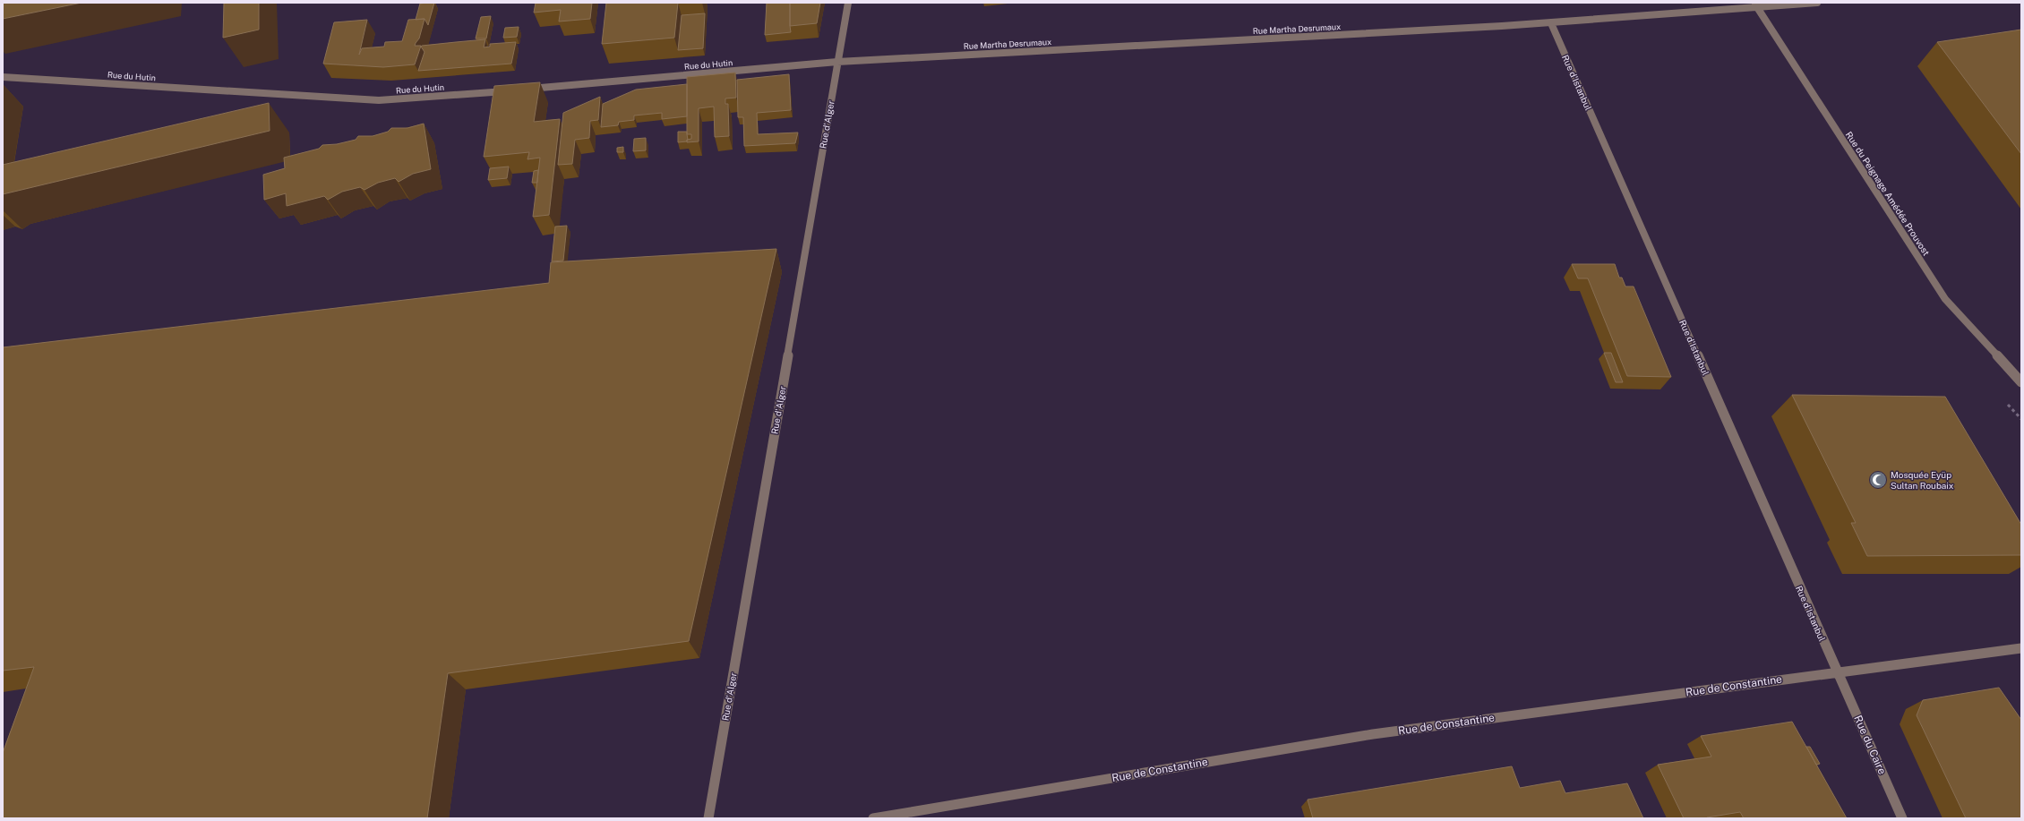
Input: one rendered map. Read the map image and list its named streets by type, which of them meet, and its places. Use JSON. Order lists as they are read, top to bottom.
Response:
{
  "streets": {
    "street": [
      "Rue Martha Desrumaux",
      "Rue du Hutin",
      "Rue d'Istanbul",
      "Rue d'Alger",
      "Rue du Peignage Amédée Prouvost",
      "Rue de Constantine",
      "Rue du Caire"
    ]
  },
  "crossings": [
    ["Rue Martha Desrumaux", "Rue du Hutin"],
    ["Rue Martha Desrumaux", "Rue d'Istanbul"],
    ["Rue Martha Desrumaux", "Rue d'Alger"],
    ["Rue Martha Desrumaux", "Rue du Peignage Amédée Prouvost"],
    ["Rue du Hutin", "Rue d'Alger"],
    ["Rue d'Istanbul", "Rue de Constantine"],
    ["Rue d'Istanbul", "Rue du Caire"],
    ["Rue de Constantine", "Rue du Caire"]
  ],
  "places": {
    "mosque": ["Mosquée Eyüp Sultan Roubaix"]
  }
}
